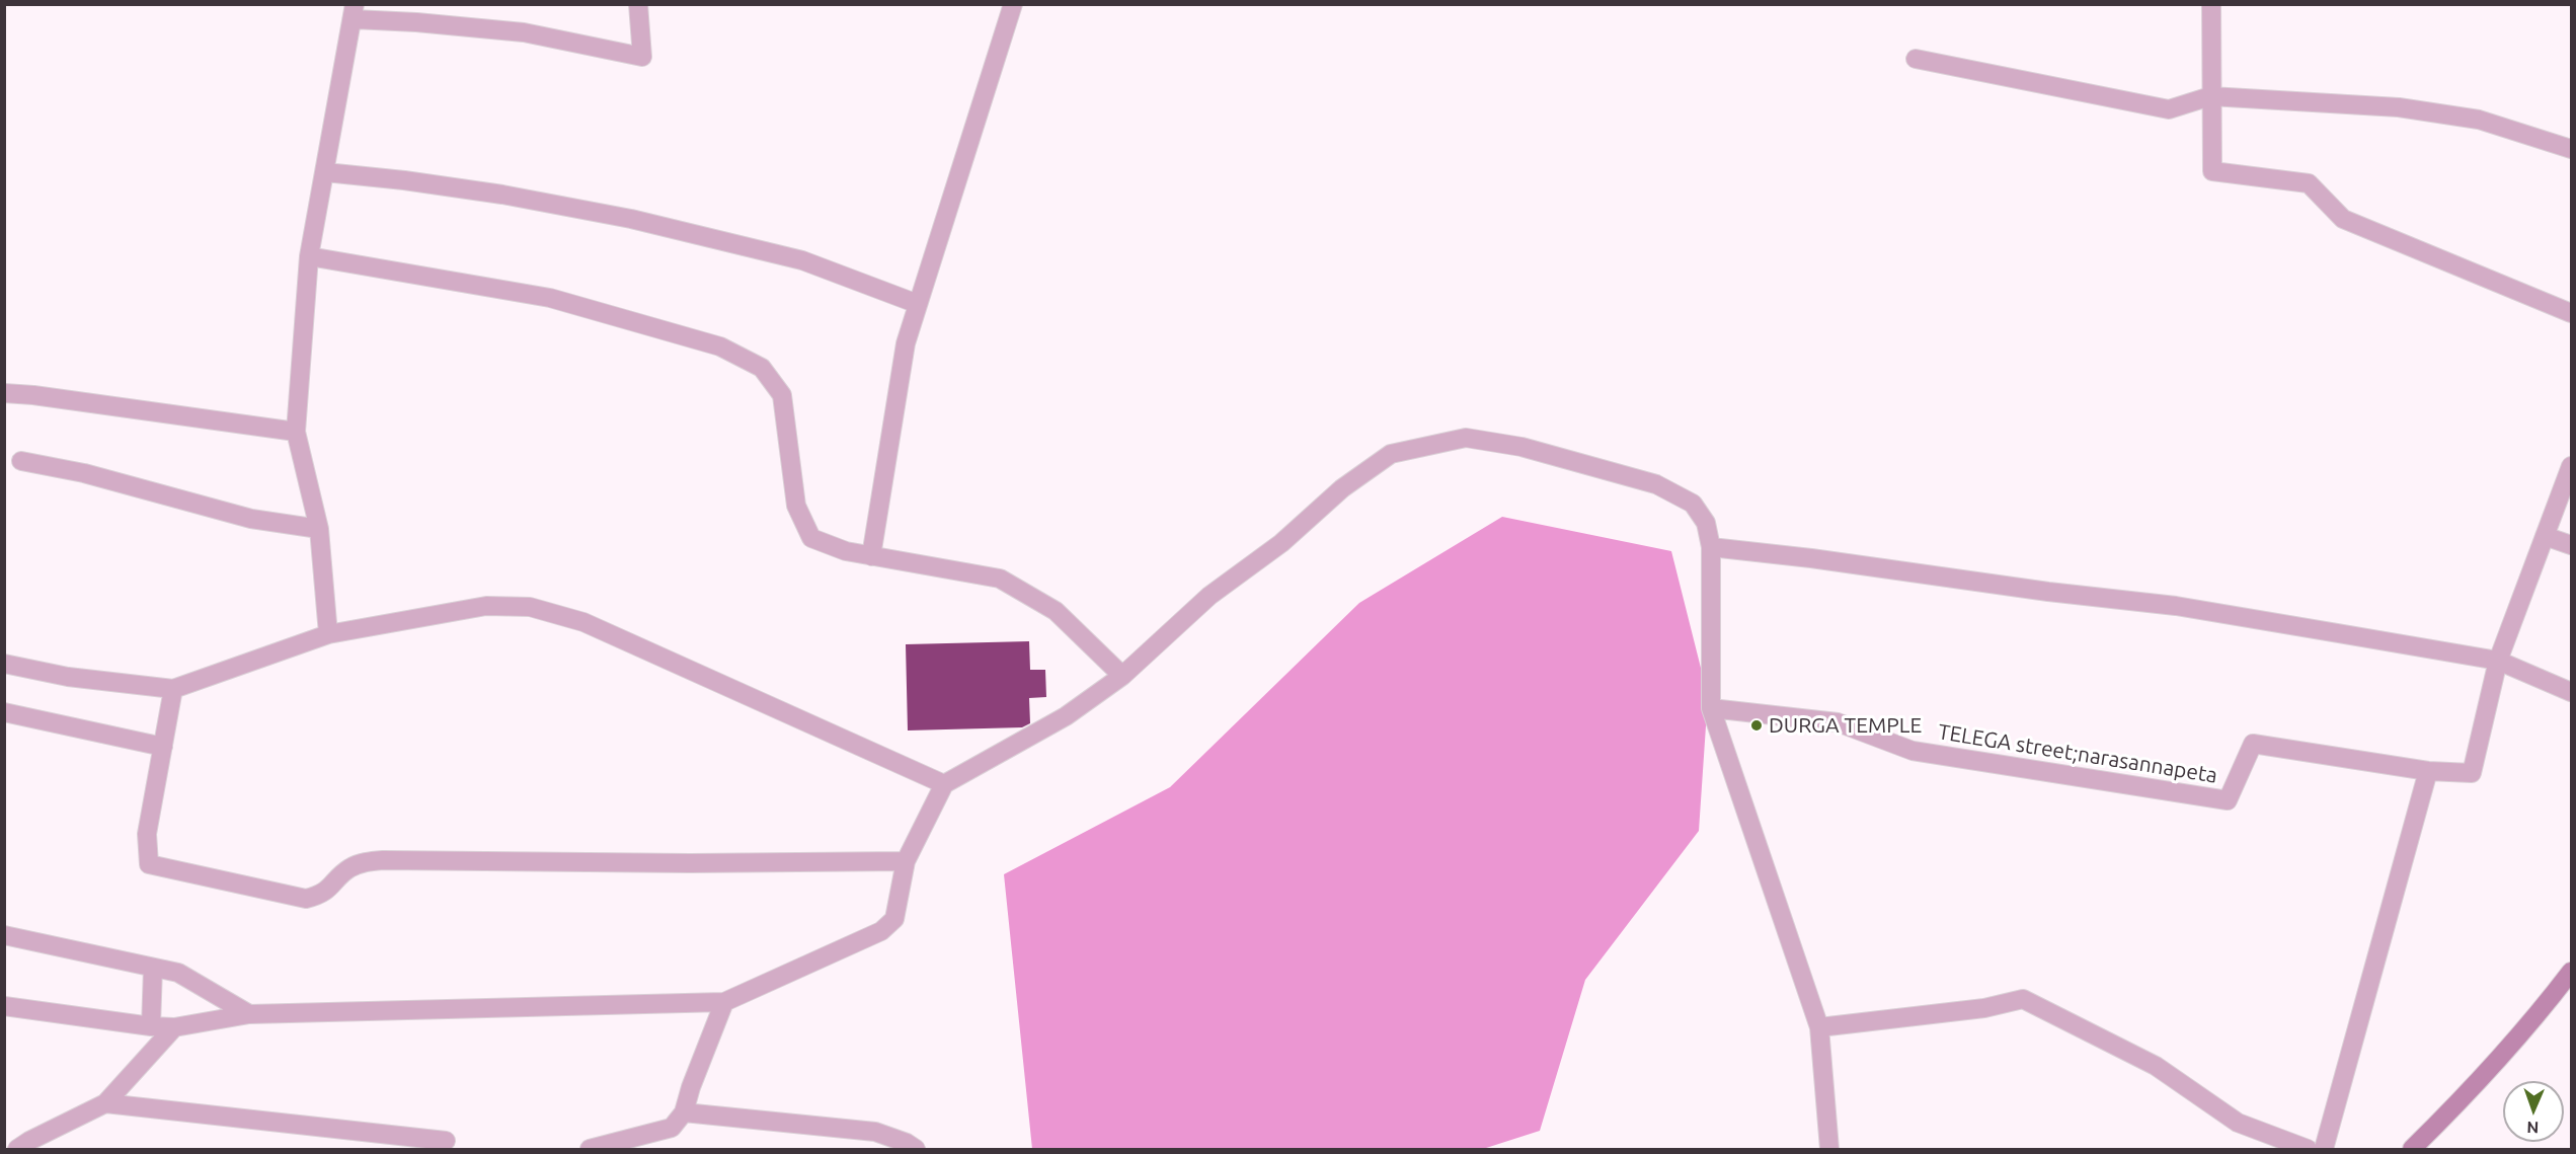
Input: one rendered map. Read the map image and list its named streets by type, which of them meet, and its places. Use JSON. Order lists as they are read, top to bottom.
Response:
{
  "streets": {
    "street": ["TELEGA street;narasannapeta"]
  },
  "places": ["DURGA TEMPLE"],
  "north": "bottom"
}
